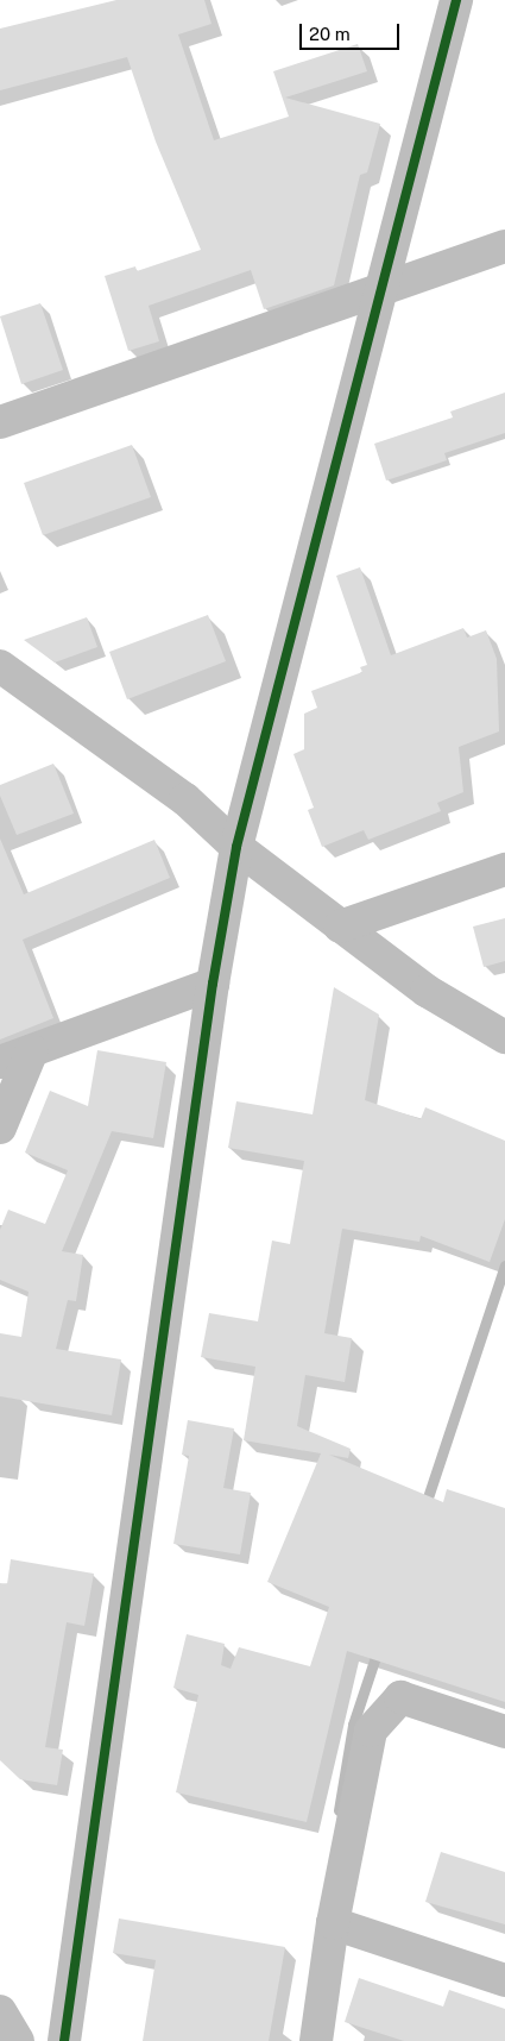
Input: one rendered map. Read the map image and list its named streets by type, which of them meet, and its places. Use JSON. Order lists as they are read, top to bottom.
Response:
{
  "scale_bar": "20 m"
}
